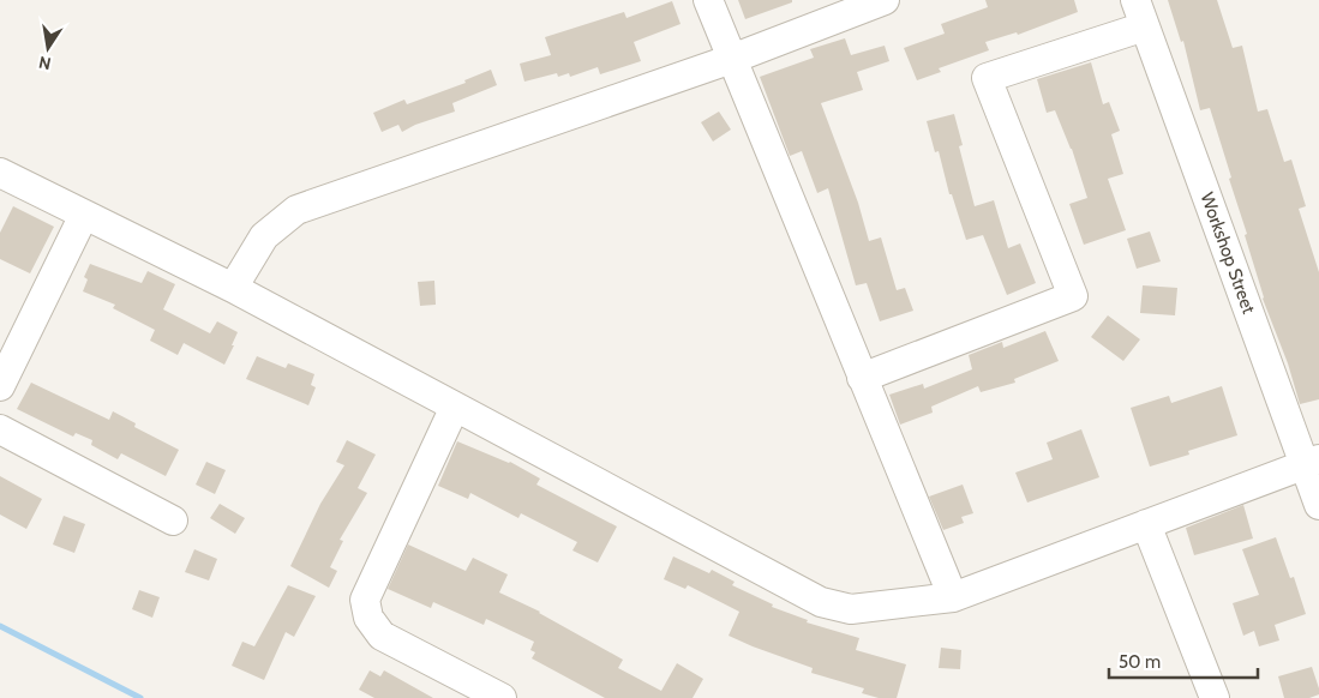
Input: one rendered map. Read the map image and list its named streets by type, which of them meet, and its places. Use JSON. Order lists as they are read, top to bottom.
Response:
{
  "streets": {
    "street": ["Workshop Street"]
  },
  "scale_bar": "50 m",
  "north": "bottom"
}
